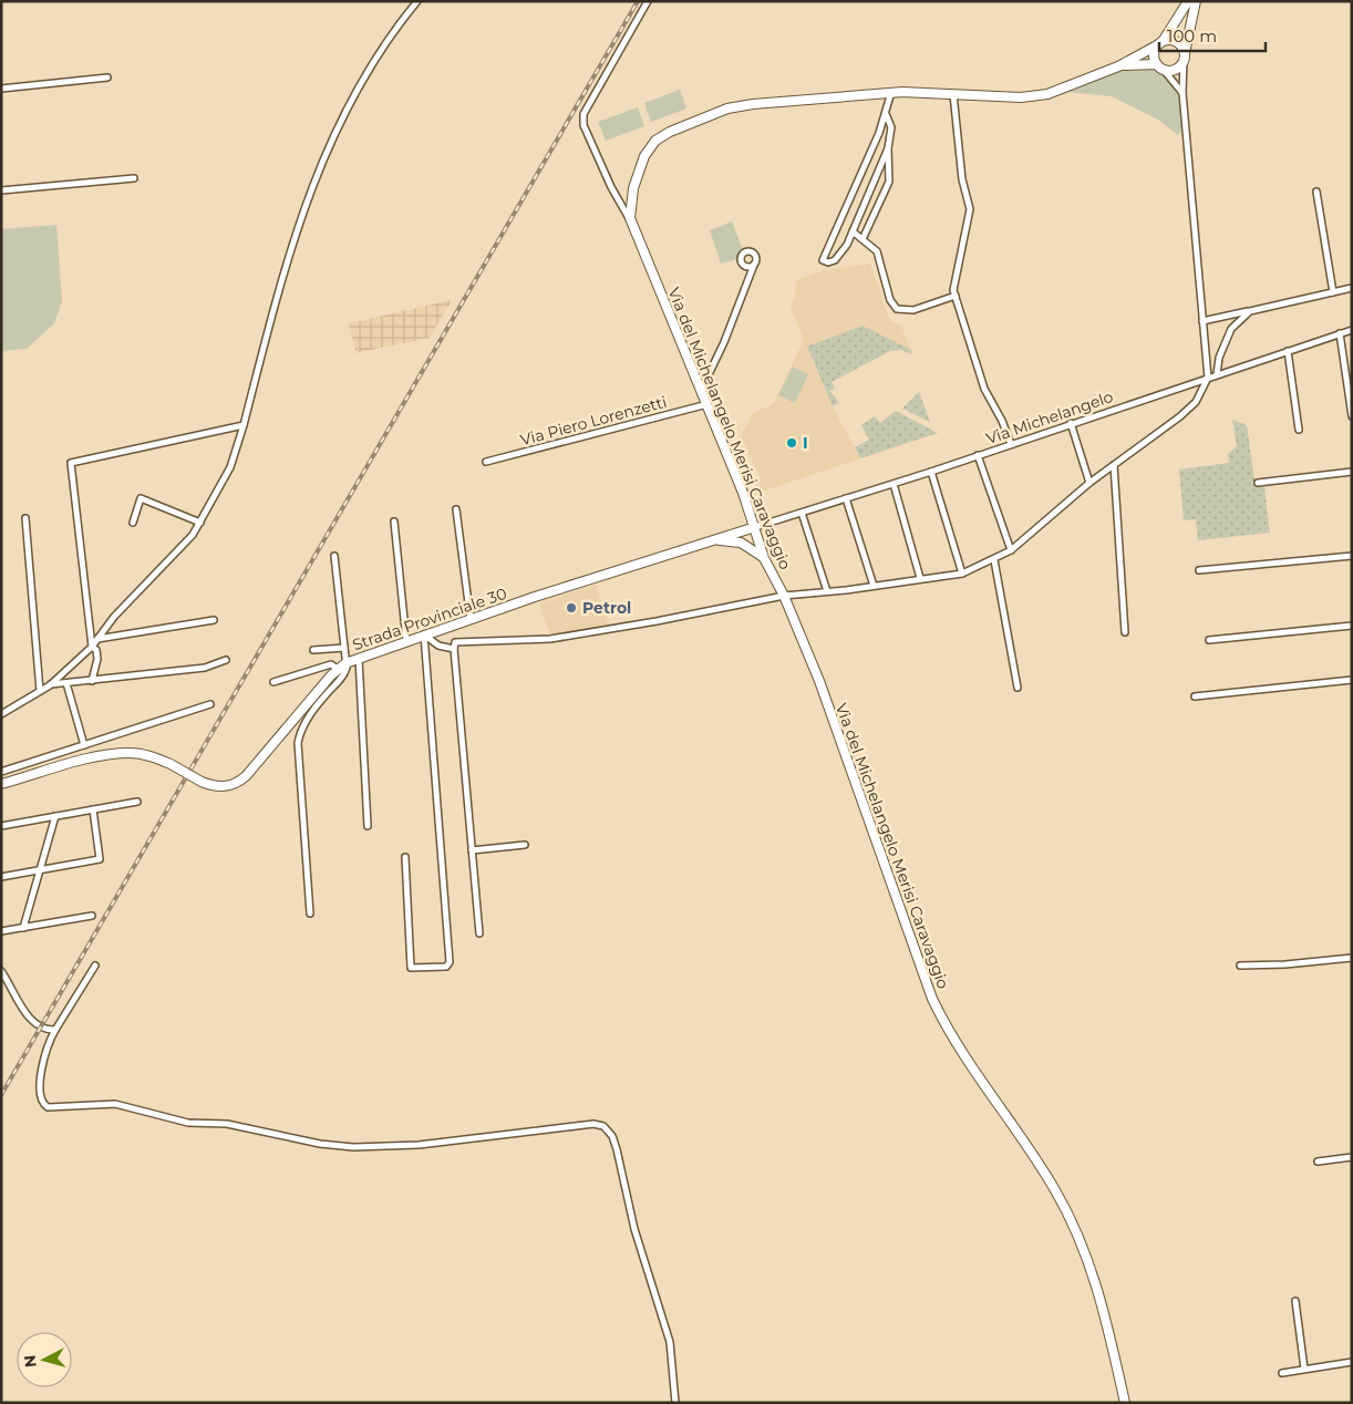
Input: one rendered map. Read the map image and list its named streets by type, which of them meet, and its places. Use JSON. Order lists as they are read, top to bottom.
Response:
{
  "streets": {
    "street": [
      "Via Michelangelo",
      "Via Piero Lorenzetti",
      "Via del Michelangelo Merisi Caravaggio",
      "Strada Provinciale 30"
    ]
  },
  "crossings": [
    ["Via Michelangelo", "Via del Michelangelo Merisi Caravaggio"],
    ["Via Michelangelo", "Strada Provinciale 30"],
    ["Via Piero Lorenzetti", "Via del Michelangelo Merisi Caravaggio"],
    ["Via del Michelangelo Merisi Caravaggio", "Strada Provinciale 30"]
  ],
  "places": ["I", "Petrol"],
  "scale_bar": "100 m",
  "north": "left"
}
